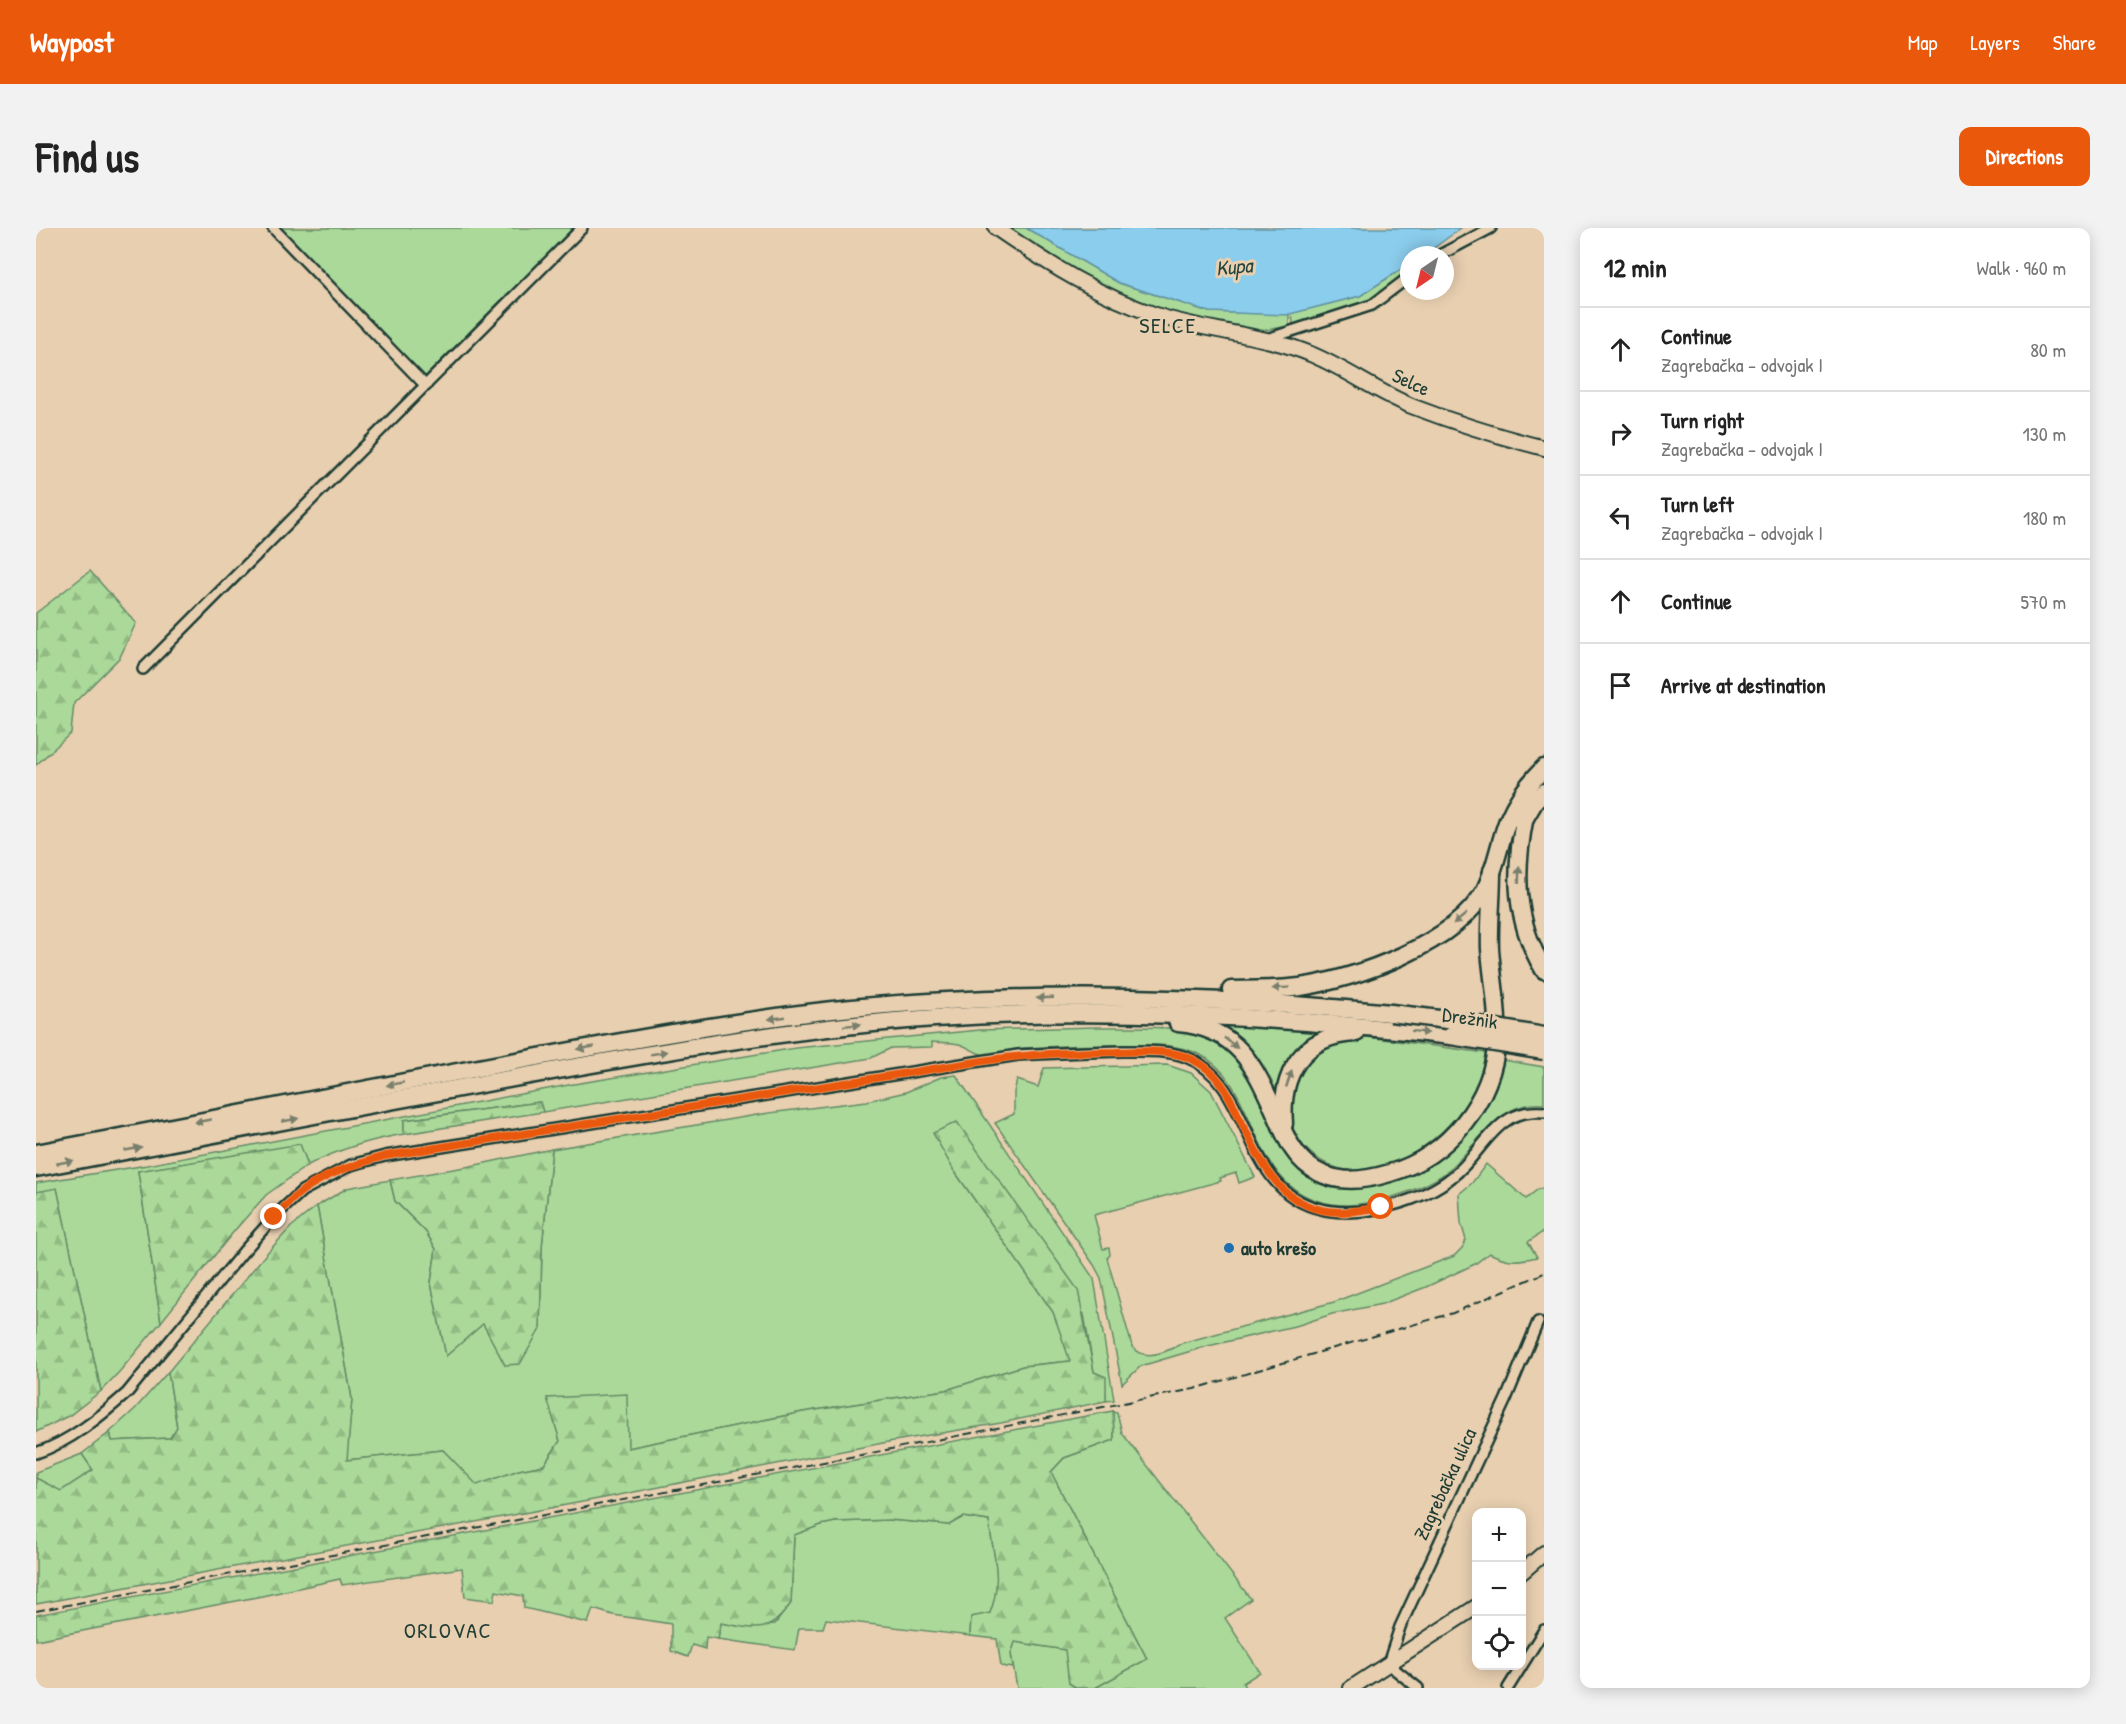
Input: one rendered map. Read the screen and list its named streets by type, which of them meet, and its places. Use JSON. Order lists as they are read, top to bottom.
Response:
{
  "streets": {
    "highway": ["Drežnik"],
    "main road": ["Selce"],
    "street": ["Zagrebačka ulica"]
  },
  "districts": ["SELCE", "ORLOVAC"],
  "water": ["Kupa"],
  "places": ["auto krešo"],
  "north": "bottom left",
  "page": {
    "header": "Waypost",
    "nav": ["Map", "Layers", "Share"],
    "buttons": "Directions",
    "title": "Find us",
    "heading": ["12 min", "Walk · 960 m"],
    "list": [
      ["Continue", "Zagrebačka - odvojak I", "80 m"],
      ["Turn right", "Zagrebačka - odvojak I", "130 m"],
      ["Turn left", "Zagrebačka - odvojak I", "180 m"],
      ["Continue", "570 m"],
      "Arrive at destination"
    ],
    "map_buttons": ["+", "−"]
  }
}
